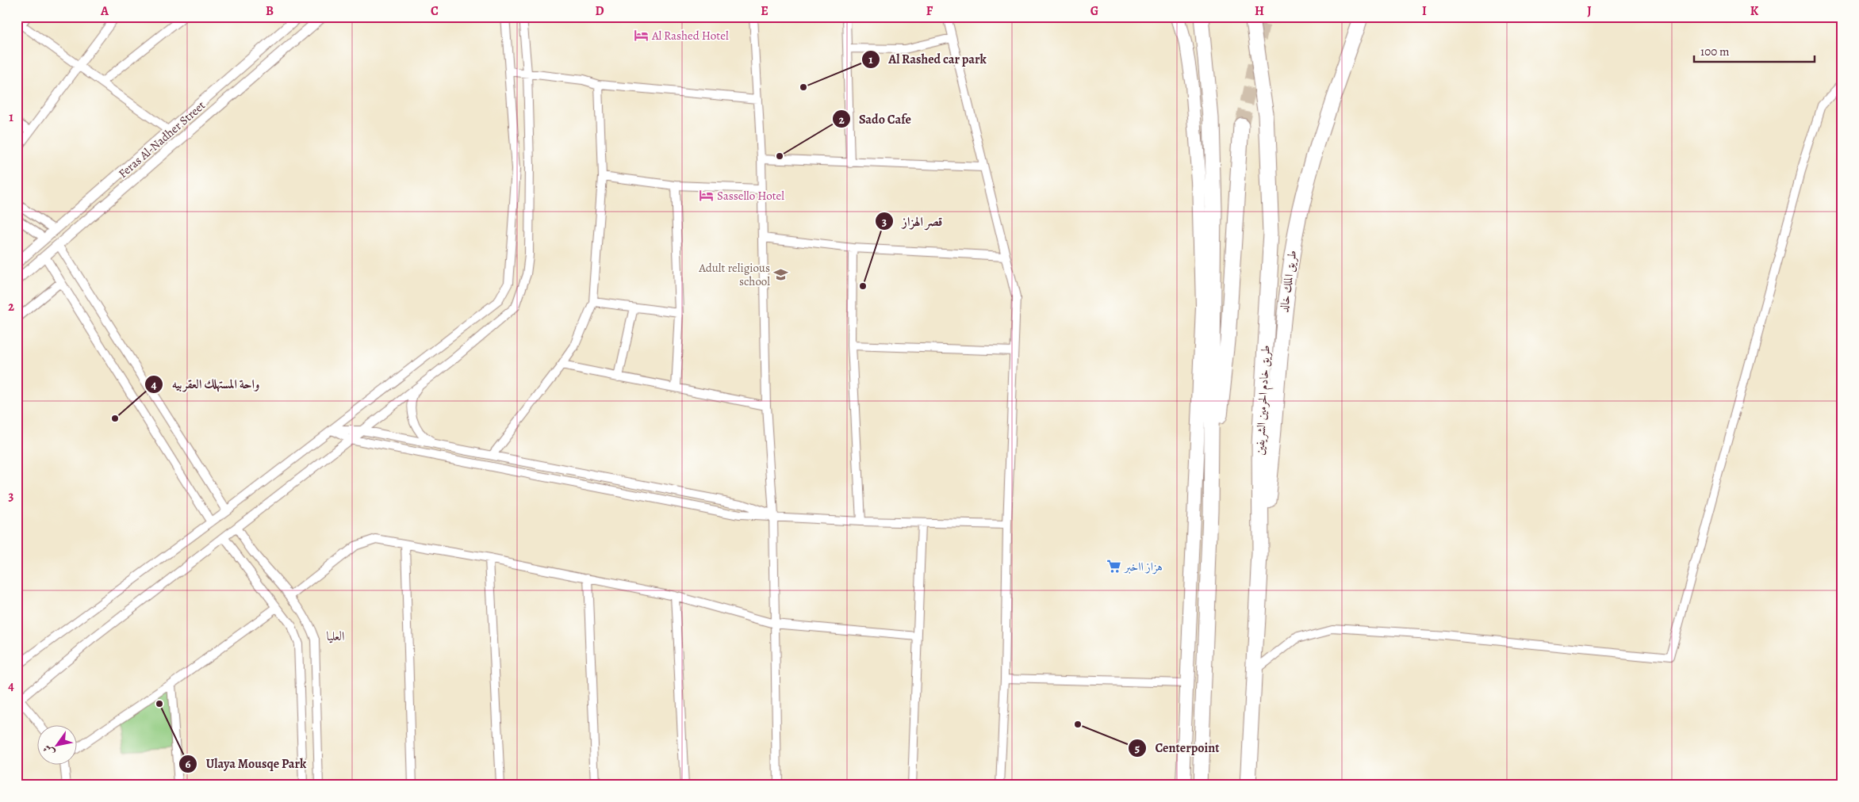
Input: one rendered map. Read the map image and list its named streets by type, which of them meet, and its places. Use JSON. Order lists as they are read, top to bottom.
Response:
{
  "streets": {
    "highway": ["طريق الملك خالد", "طريق خادم الحرمين الشريفين"],
    "street": ["Feras Al-Nadher Street"]
  },
  "crossings": [
    ["طريق الملك خالد", "طريق خادم الحرمين الشريفين"]
  ],
  "districts": ["العليا"],
  "places": {
    "hotel": ["Al Rashed Hotel", "Sassello Hotel"],
    "other": [
      "Al Rashed car park",
      "Sado Cafe",
      "قصر الهزاز",
      "واحة المستهلك العقربيه",
      "Ulaya Mousqe Park",
      "Centerpoint"
    ],
    "school or university": ["Adult religious school"],
    "supermarket": ["هزاز ااخبر"]
  },
  "scale_bar": "100 m",
  "north": "bottom left",
  "grid": {
    "columns": [
      "A",
      "B",
      "C",
      "D",
      "E",
      "F",
      "G",
      "H",
      "I",
      "J",
      "K"
    ],
    "rows": [
      "1",
      "2",
      "3",
      "4"
    ]
  }
}
